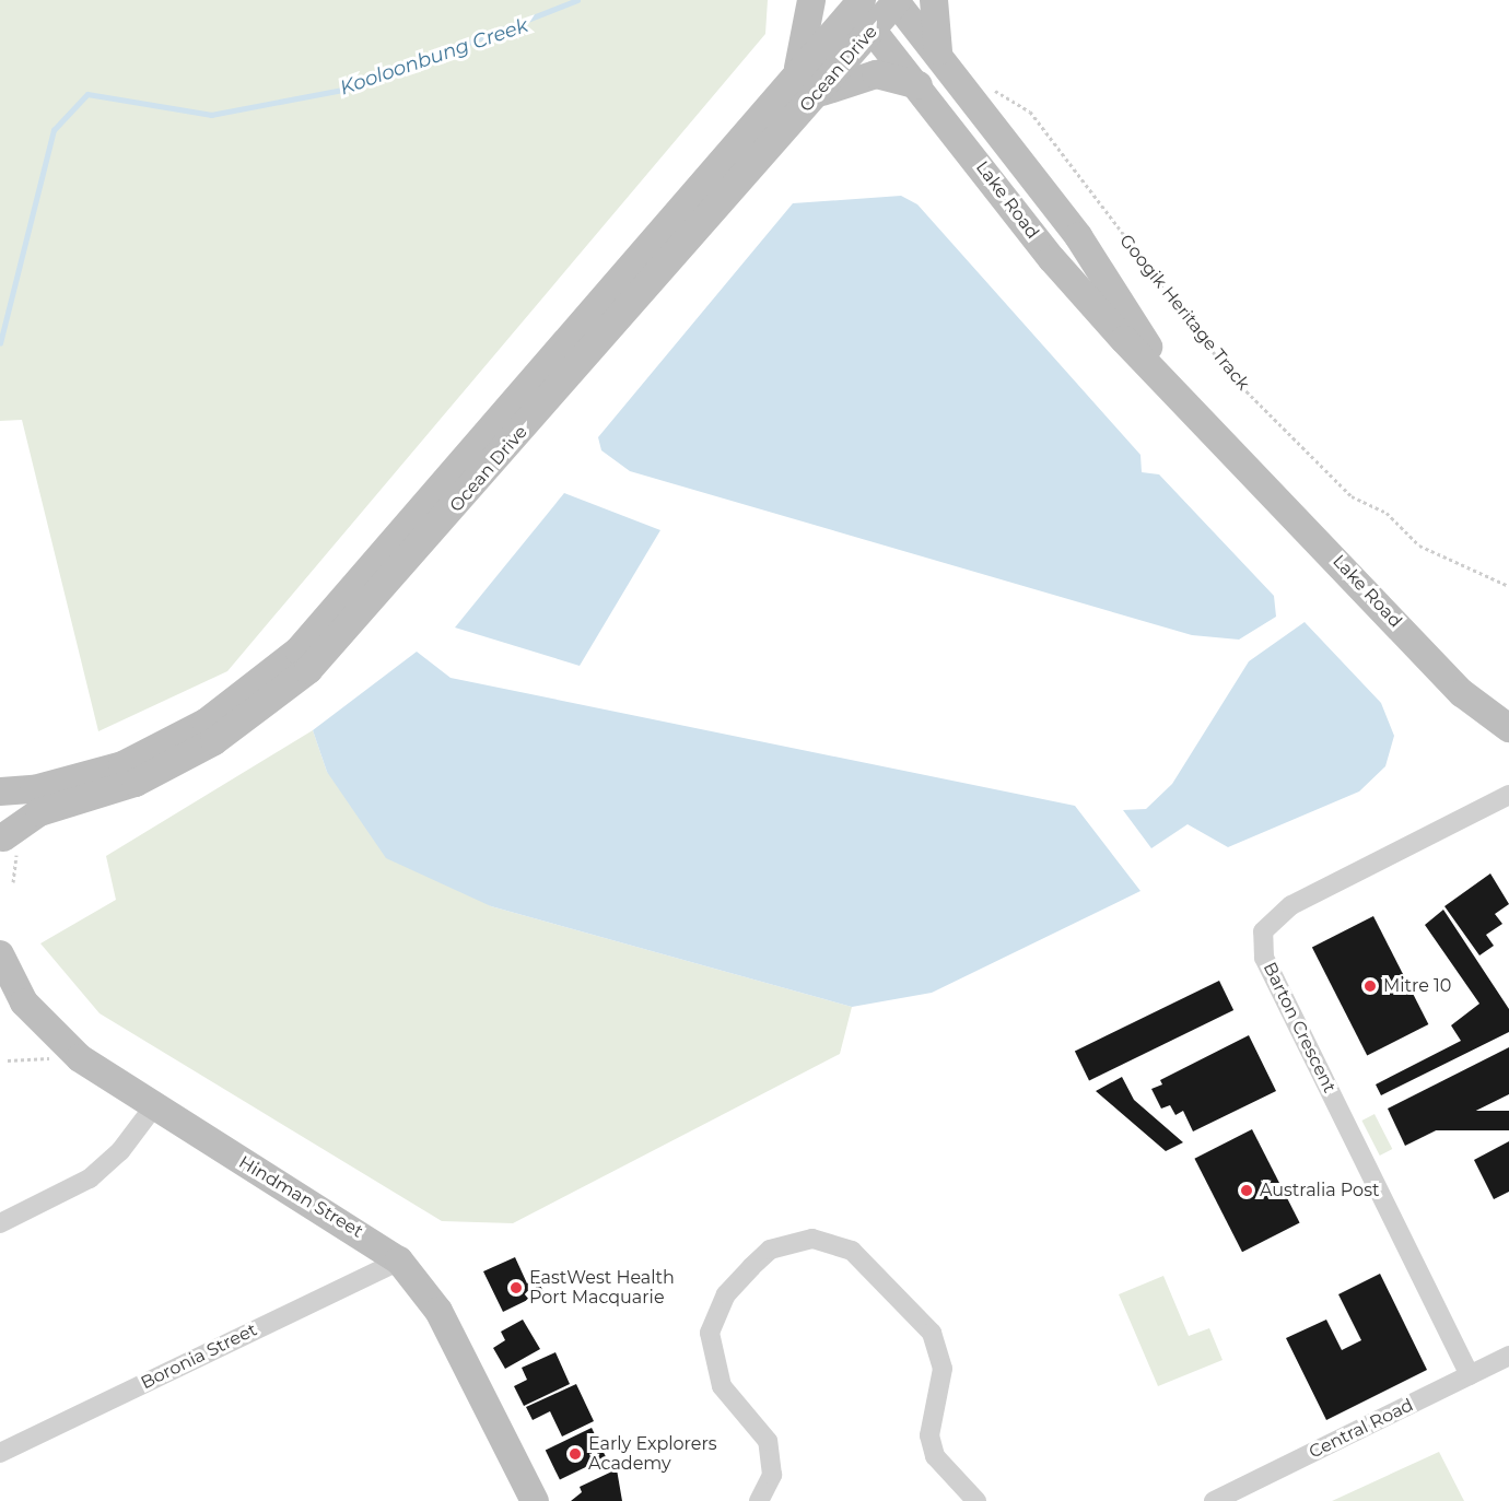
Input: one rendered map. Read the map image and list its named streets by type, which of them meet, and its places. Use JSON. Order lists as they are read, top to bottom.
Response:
{
  "streets": {
    "main road": ["Ocean Drive", "Lake Road", "Hindman Street"],
    "street": ["Barton Crescent", "Boronia Street", "Central Road"],
    "path": ["Googik Heritage Track"]
  },
  "crossings": [
    ["Ocean Drive", "Lake Road"],
    ["Barton Crescent", "Central Road"],
    ["Hindman Street", "Boronia Street"]
  ],
  "water": ["Kooloonbung Creek"],
  "places": [
    "Mitre 10",
    "Australia Post",
    "EastWest Health Port Macquarie",
    "Early Explorers Academy"
  ]
}
